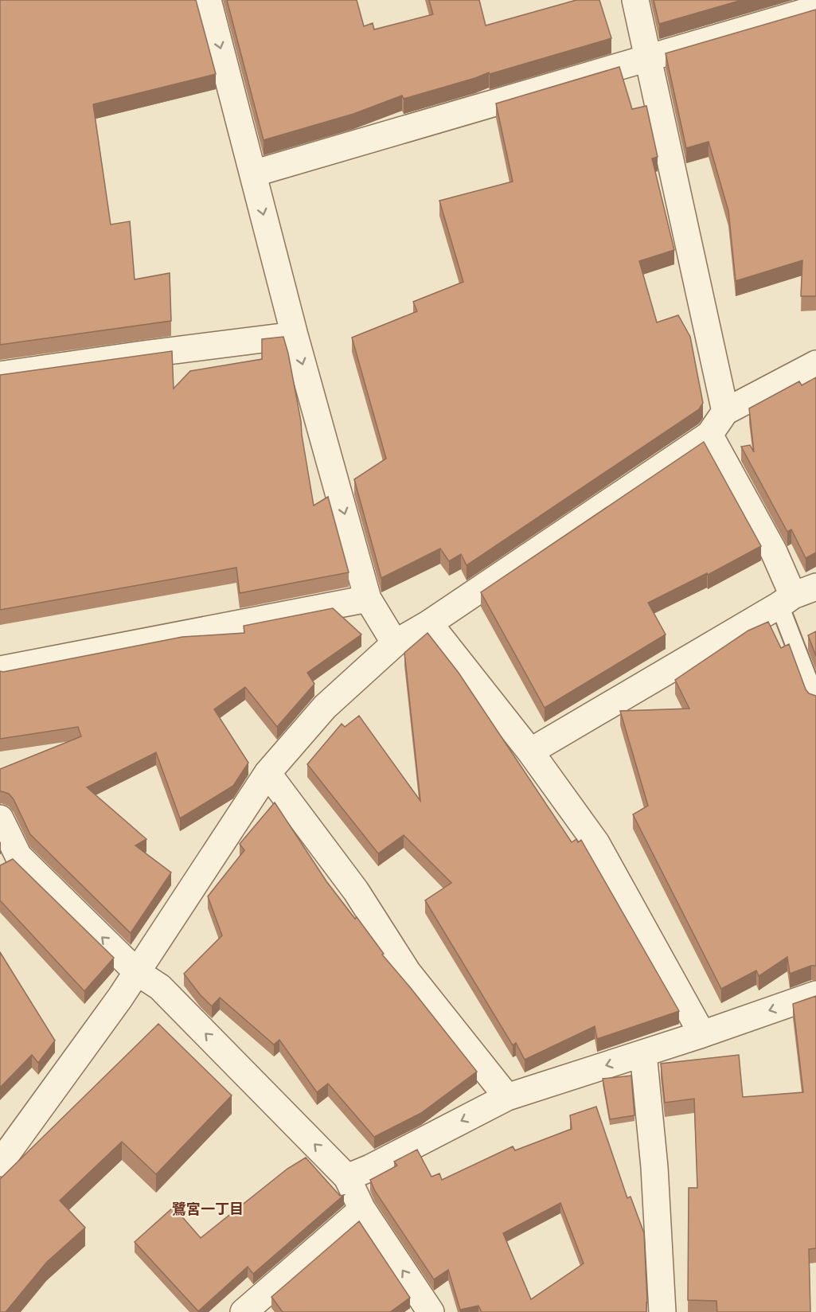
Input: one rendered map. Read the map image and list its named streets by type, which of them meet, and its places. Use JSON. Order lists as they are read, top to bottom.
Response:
{
  "districts": ["鷺宮一丁目"]
}
